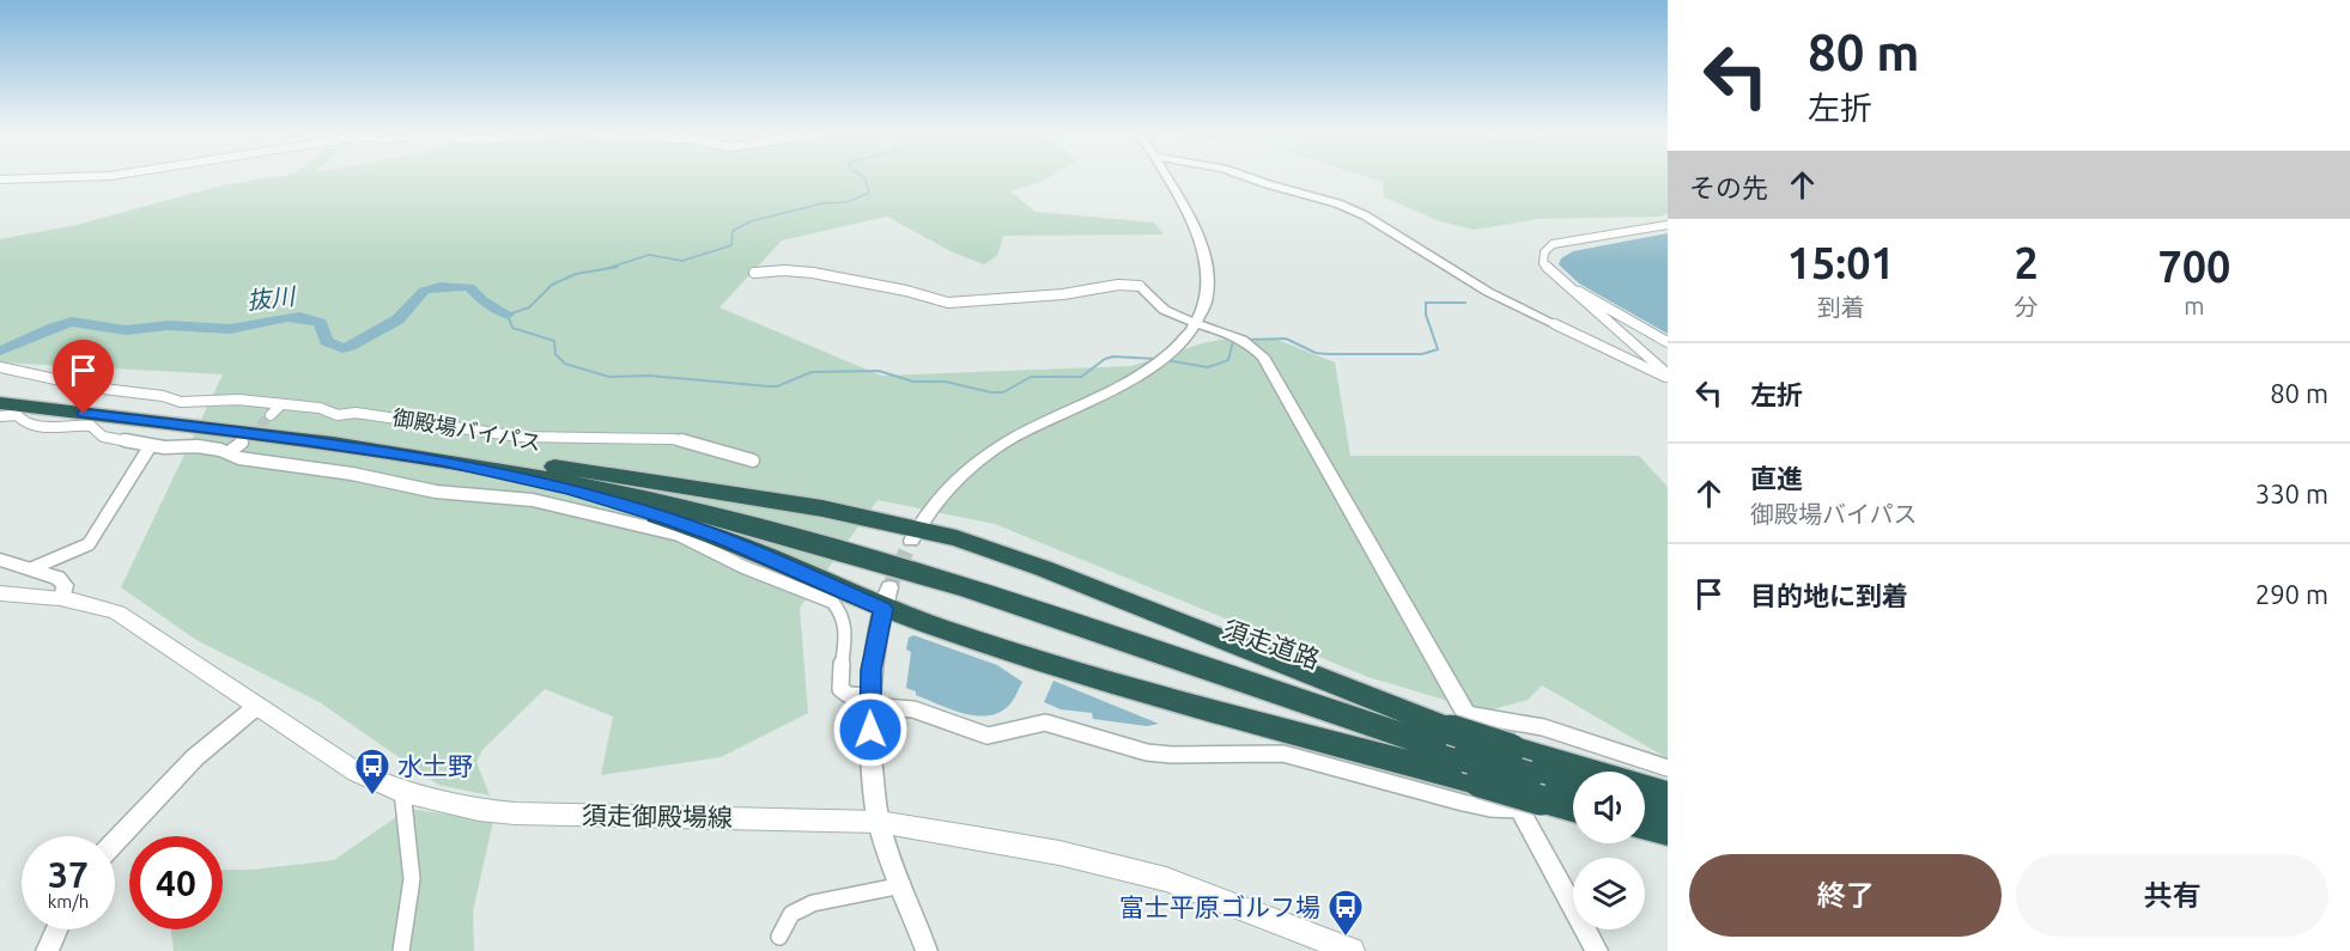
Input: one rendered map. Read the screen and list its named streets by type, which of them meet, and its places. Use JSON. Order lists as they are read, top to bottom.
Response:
{
  "streets": {
    "highway": ["御殿場バイパス", "須走道路"],
    "main road": ["須走御殿場線"]
  },
  "crossings": [
    ["御殿場バイパス", "須走道路"]
  ],
  "water": ["抜川"],
  "places": {
    "bus stop": ["水土野", "富士平原ゴルフ場"]
  },
  "page": {
    "turn": ["80 m", "左折"],
    "then": "その先",
    "eta": [
      "15:01",
      "到着",
      "2",
      "分",
      "700",
      "m"
    ],
    "list": [
      {
        "name": "左折",
        "value": "80 m"
      },
      {
        "name": "直進",
        "note": "御殿場バイパス",
        "value": "330 m"
      },
      {
        "name": "目的地に到着",
        "value": "290 m"
      }
    ],
    "speed": "37 km/h",
    "limit": "40",
    "buttons": ["終了", "共有"]
  }
}
